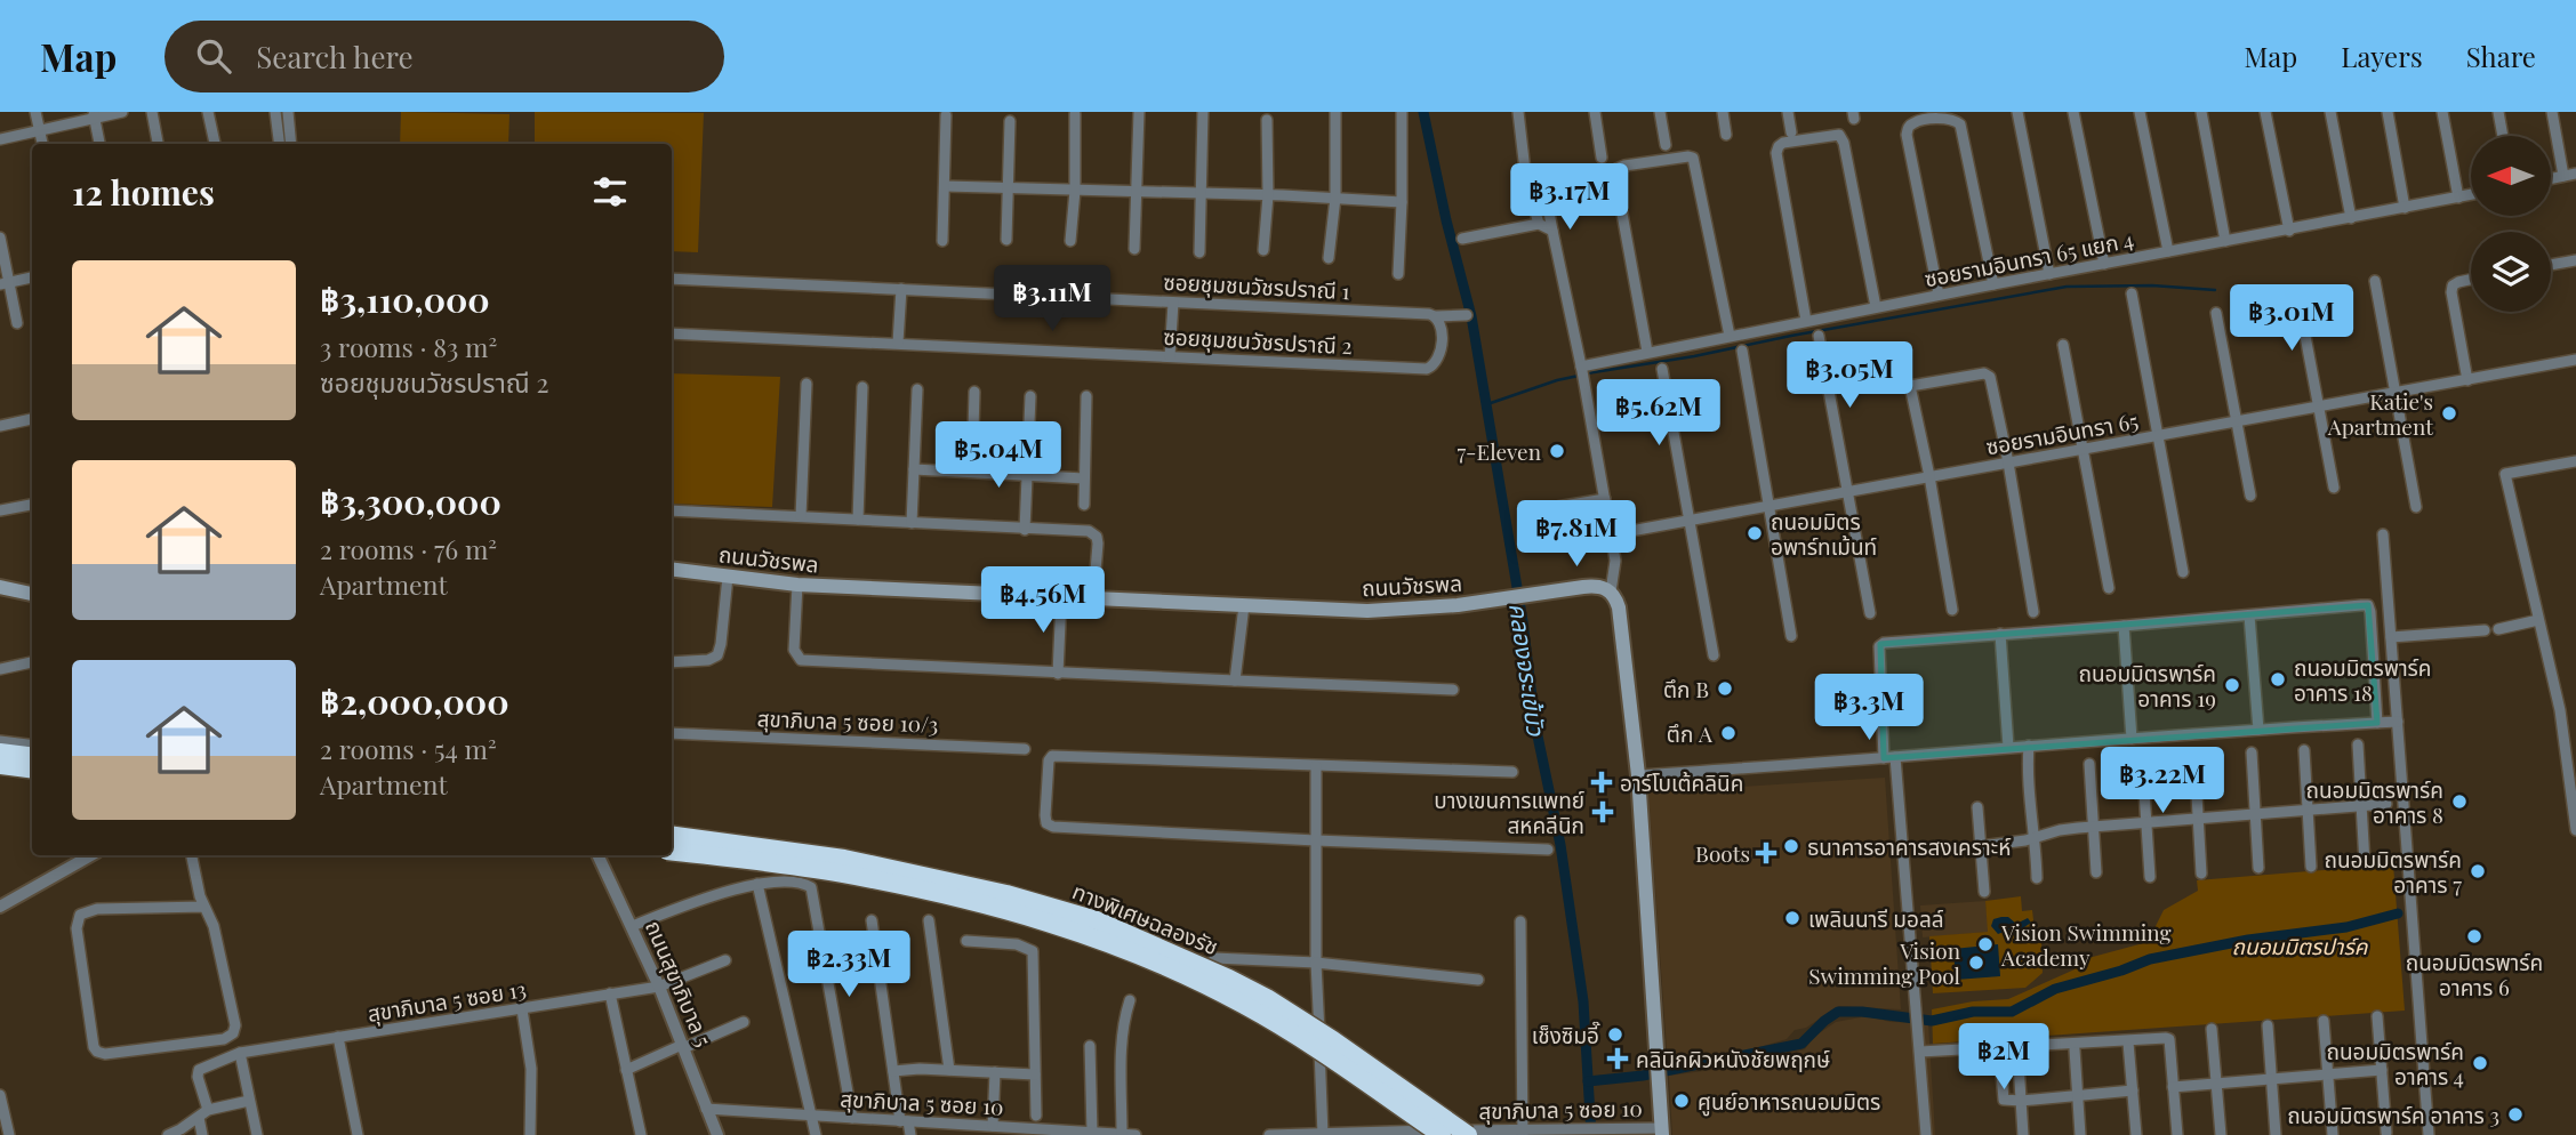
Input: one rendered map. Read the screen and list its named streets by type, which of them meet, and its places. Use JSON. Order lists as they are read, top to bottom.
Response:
{
  "streets": {
    "highway": ["ทางพิเศษฉลองรัช"],
    "main road": ["ถนนวัชรพล"],
    "street": [
      "ซอยรามอินทรา 65 แยก 4",
      "ซอยชุมชนวัชรปราณี 1",
      "ซอยชุมชนวัชรปราณี 2",
      "ซอยรามอินทรา 65",
      "สุขาภิบาล 5 ซอย 10/3",
      "ถนนสุขาภิบาล 5",
      "สุขาภิบาล 5 ซอย 13",
      "สุขาภิบาล 5 ซอย 10"
    ]
  },
  "crossings": [
    ["ซอยชุมชนวัชรปราณี 1", "ซอยชุมชนวัชรปราณี 2"],
    ["ถนนสุขาภิบาล 5", "สุขาภิบาล 5 ซอย 13"],
    ["ถนนสุขาภิบาล 5", "สุขาภิบาล 5 ซอย 10"]
  ],
  "water": ["คลองจระเข้บัว"],
  "parks": ["ถนอมมิตรปาร์ค"],
  "places": {
    "other": [
      "Katie's Apartment",
      "7-Eleven",
      "ถนอมมิตร อพาร์ทเม้นท์",
      "ถนอมมิตรพาร์ค อาคาร 18",
      "ถนอมมิตรพาร์ค อาคาร 19",
      "ตึก B",
      "ตึก A",
      "ถนอมมิตรพาร์ค อาคาร 8",
      "ธนาคารอาคารสงเคราะห์",
      "ถนอมมิตรพาร์ค อาคาร 7",
      "เพลินนารี มอลล์",
      "ถนอมมิตรพาร์ค อาคาร 6",
      "Vision Swimming Academy",
      "Vision Swimming Pool",
      "เช็งซิมอี๊",
      "ถนอมมิตรพาร์ค อาคาร 4",
      "ศูนย์อาหารถนอมมิตร",
      "ถนอมมิตรพาร์ค อาคาร 3"
    ],
    "health": [
      "อาร์โบเต้คลินิค",
      "บางเขนการแพทย์ สหคลีนิก",
      "Boots",
      "คลินิกผิวหนังชัยพฤกษ์"
    ]
  },
  "north": "left",
  "page": {
    "header": "Map",
    "search": "Search here",
    "nav": ["Map", "Layers", "Share"],
    "heading": "12 homes",
    "price": [
      "฿3.17M",
      "฿3.11M",
      "฿3.01M",
      "฿3.05M",
      "฿5.62M",
      "฿5.04M",
      "฿7.81M",
      "฿4.56M",
      "฿3.3M",
      "฿3.22M",
      "฿2.33M",
      "฿2M"
    ],
    "list": [
      {
        "name": "฿3,110,000",
        "note": "3 rooms · 83 m² · ซอยชุมชนวัชรปราณี 2"
      },
      {
        "name": "฿3,300,000",
        "note": "2 rooms · 76 m² · Apartment"
      },
      {
        "name": "฿2,000,000",
        "note": "2 rooms · 54 m² · Apartment"
      }
    ]
  }
}
